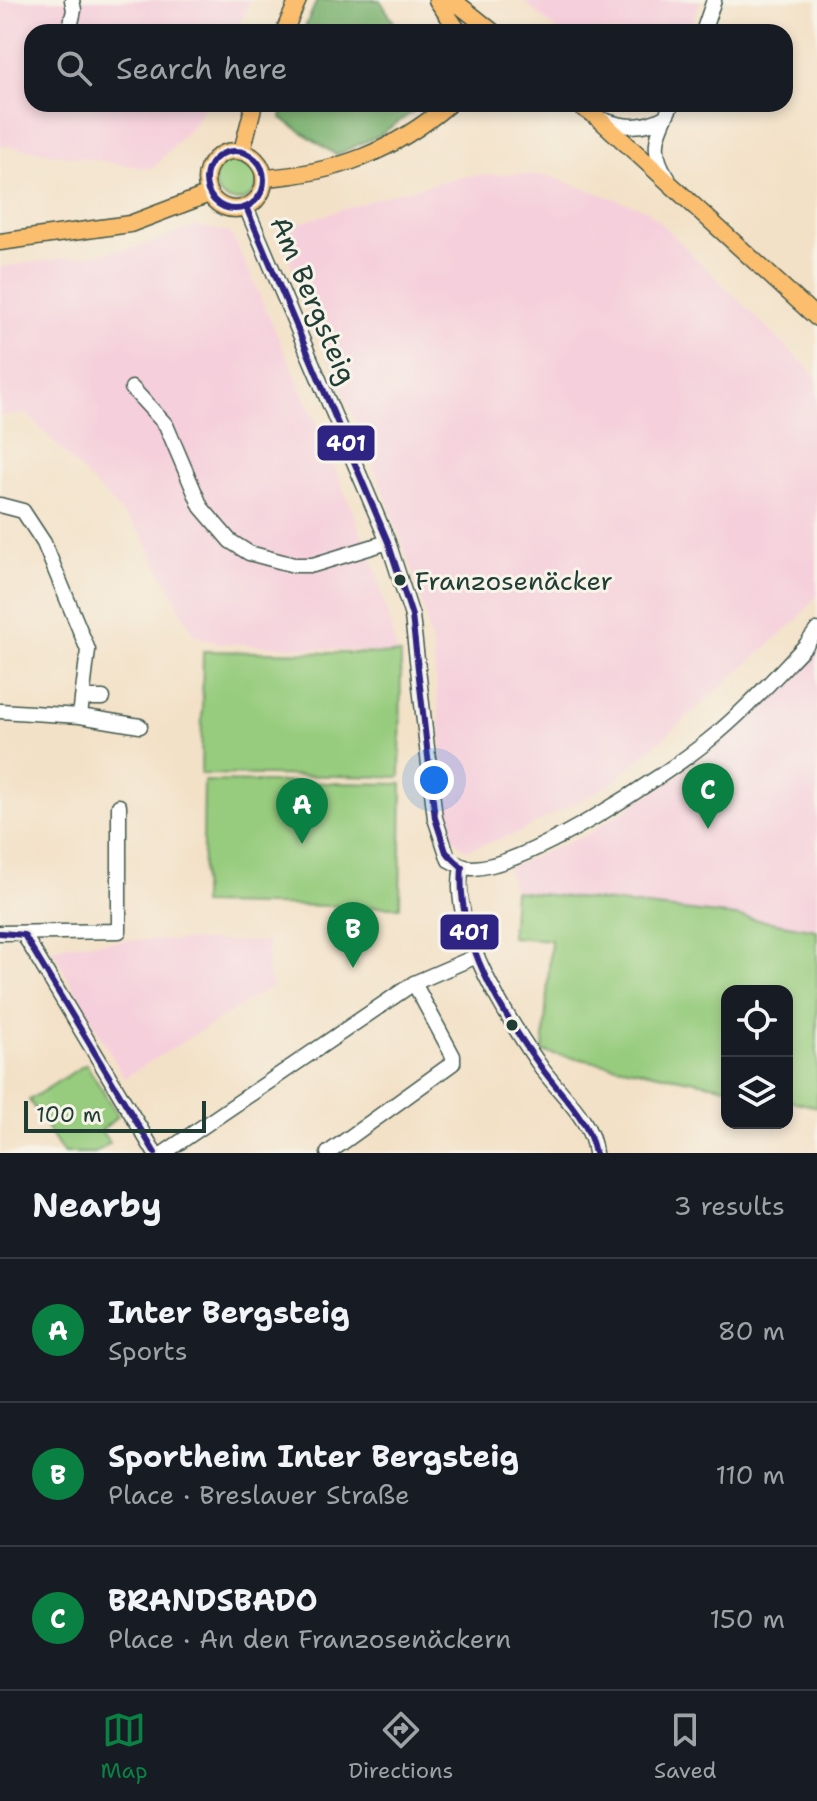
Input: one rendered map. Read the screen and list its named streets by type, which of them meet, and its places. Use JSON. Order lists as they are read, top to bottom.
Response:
{
  "streets": {
    "street": ["Am Bergsteig"]
  },
  "places": ["Franzosenäcker"],
  "lines": ["transit line 401"],
  "scale_bar": "100 m",
  "page": {
    "search": "Search here",
    "pins": ["C", "A", "B"],
    "scale": "100 m",
    "heading": ["Nearby", "3 results"],
    "list": [
      {
        "mark": "A",
        "name": "Inter Bergsteig",
        "note": "Sports",
        "value": "80 m"
      },
      {
        "mark": "B",
        "name": "Sportheim Inter Bergsteig",
        "note": "Place · Breslauer Straße",
        "value": "110 m"
      },
      {
        "mark": "C",
        "name": "BRANDSBADO",
        "note": "Place · An den Franzosenäckern",
        "value": "150 m"
      }
    ],
    "nav": ["Map", "Directions", "Saved"]
  }
}
